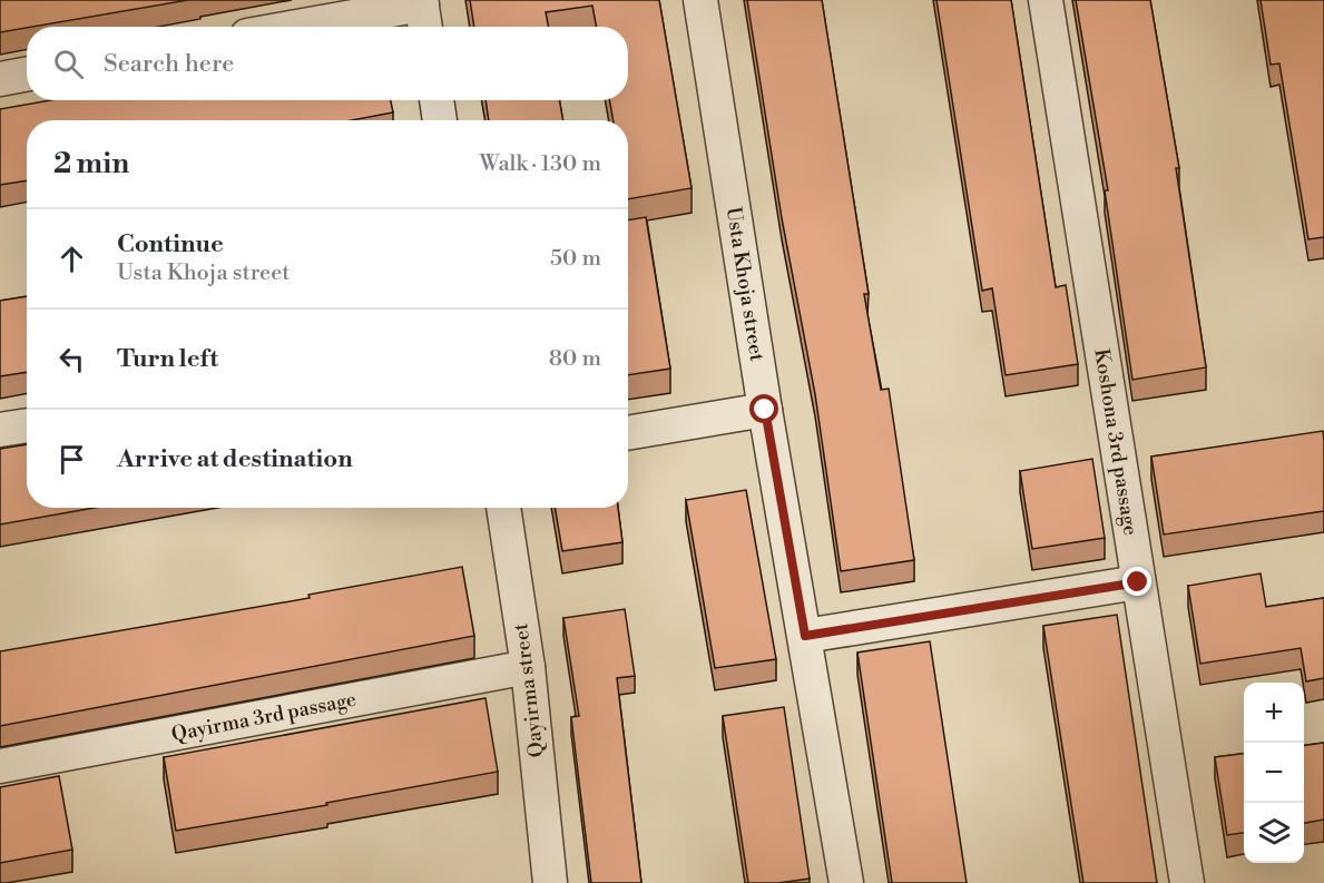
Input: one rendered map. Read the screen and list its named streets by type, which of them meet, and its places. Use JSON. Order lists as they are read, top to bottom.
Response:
{
  "streets": {
    "street": [
      "Usta Khoja street",
      "Koshona 3rd passage",
      "Qayirma street",
      "Qayirma 3rd passage"
    ]
  },
  "crossings": [
    ["Qayirma street", "Qayirma 3rd passage"]
  ],
  "page": {
    "search": "Search here",
    "heading": ["2 min", "Walk · 130 m"],
    "list": [
      ["Continue", "Usta Khoja street", "50 m"],
      ["Turn left", "80 m"],
      "Arrive at destination"
    ],
    "map_buttons": ["+", "−"]
  }
}
